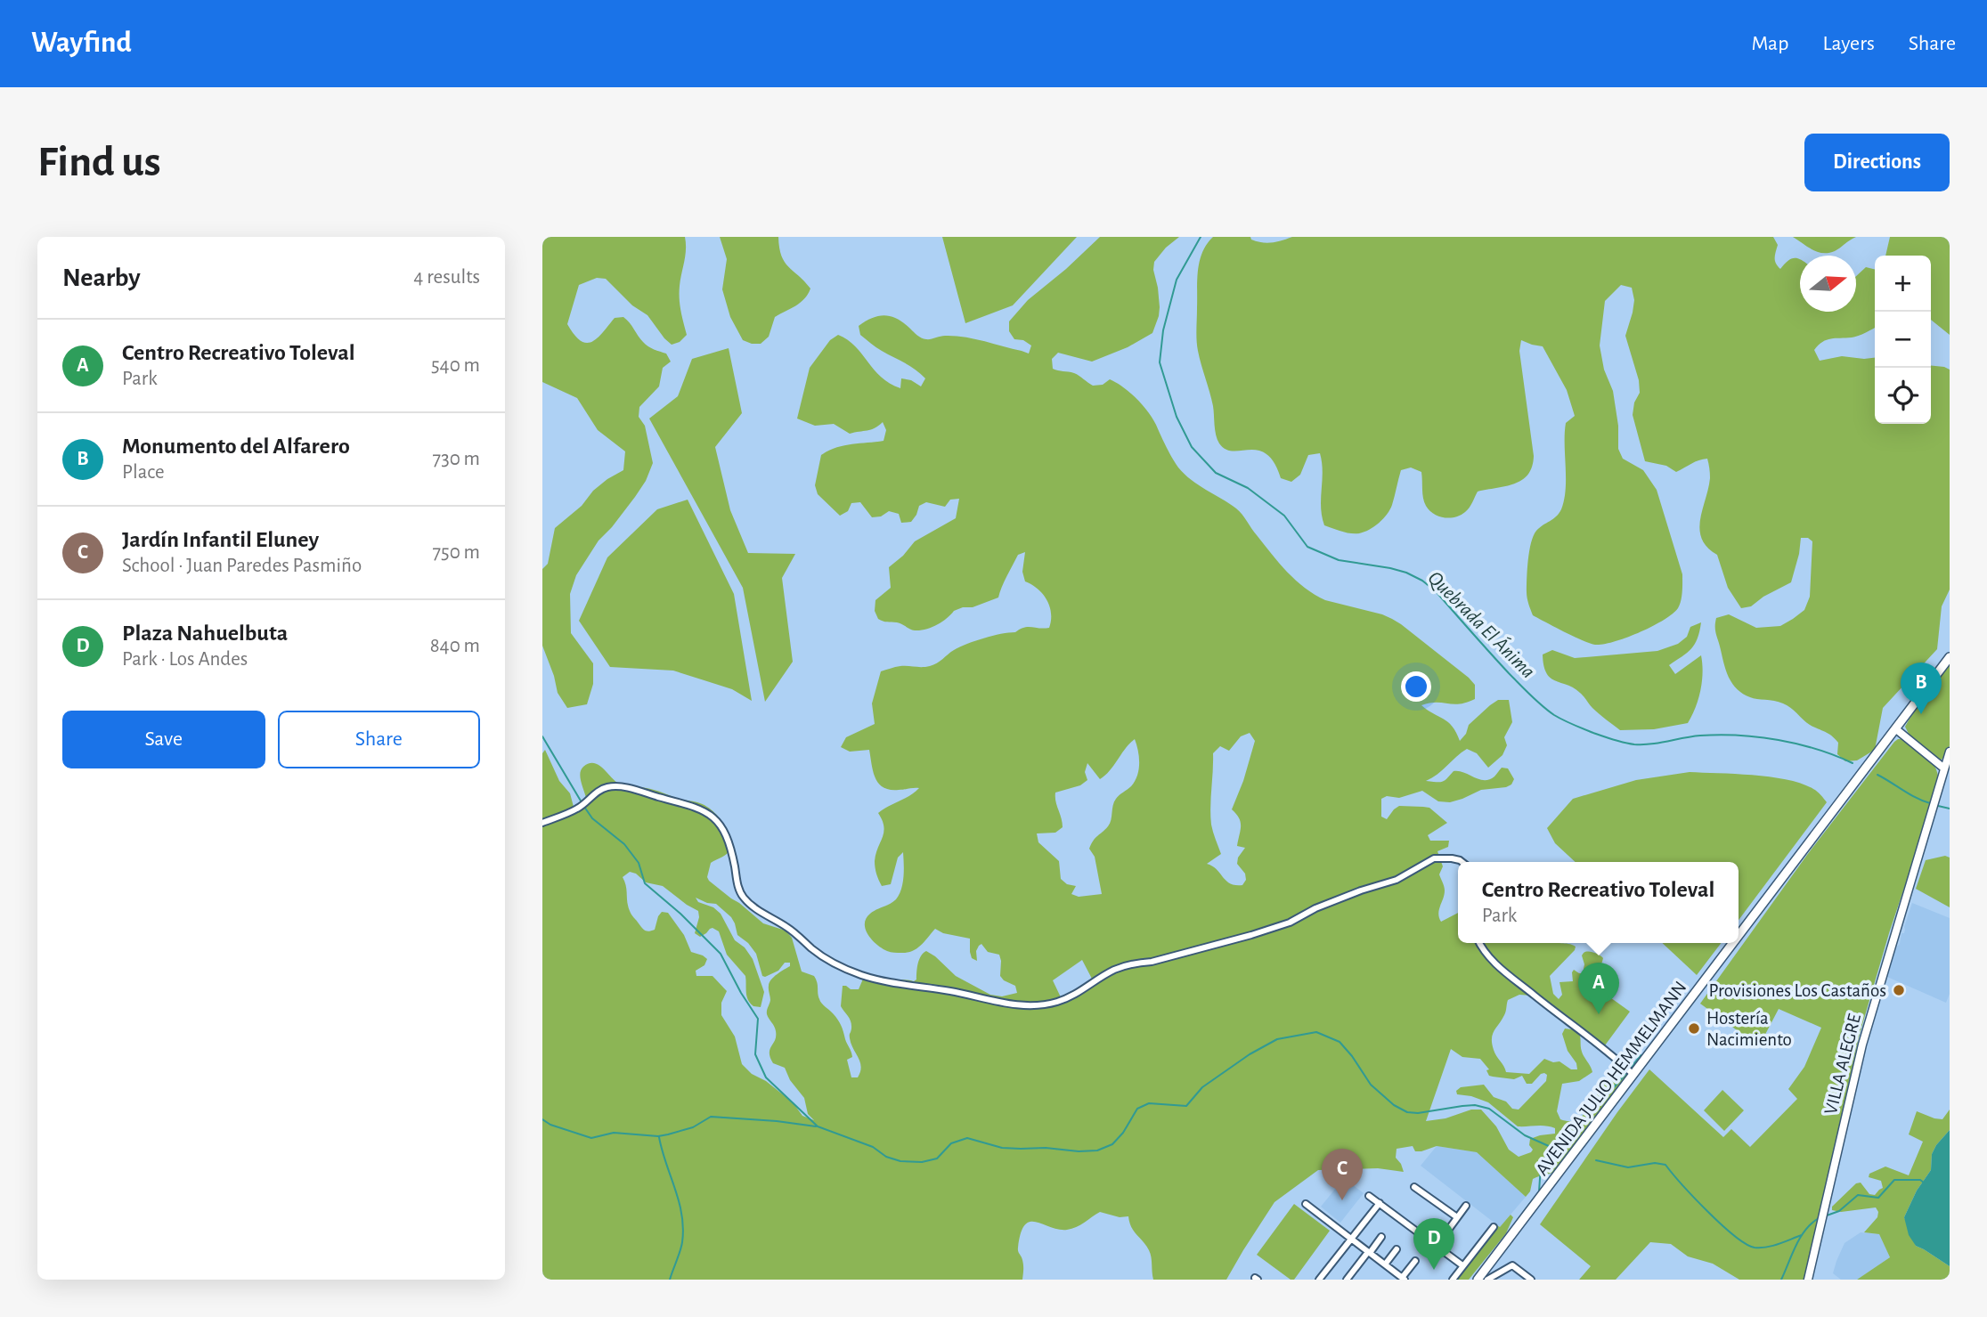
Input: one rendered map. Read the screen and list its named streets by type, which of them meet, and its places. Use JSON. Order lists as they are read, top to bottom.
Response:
{
  "streets": {
    "highway": ["AVENIDA JULIO HEMMELMANN"],
    "main road": ["VILLA ALEGRE"]
  },
  "water": ["Quebrada El Ánima"],
  "places": ["Provisiones Los Castaños", "Hostería Nacimiento"],
  "north": "right",
  "page": {
    "header": "Wayfind",
    "nav": ["Map", "Layers", "Share"],
    "buttons": [
      "Directions",
      ["Save", "Share"]
    ],
    "title": "Find us",
    "heading": ["Nearby", "4 results"],
    "map_buttons": ["+", "−"],
    "list": [
      {
        "mark": "A",
        "name": "Centro Recreativo Toleval",
        "note": "Park",
        "value": "540 m"
      },
      {
        "mark": "B",
        "name": "Monumento del Alfarero",
        "note": "Place",
        "value": "730 m"
      },
      {
        "mark": "C",
        "name": "Jardín Infantil Eluney",
        "note": "School · Juan Paredes Pasmiño",
        "value": "750 m"
      },
      {
        "mark": "D",
        "name": "Plaza Nahuelbuta",
        "note": "Park · Los Andes",
        "value": "840 m"
      }
    ],
    "pins": [
      "B",
      "A",
      "C",
      "D"
    ],
    "popup": ["Centro Recreativo Toleval", "Park"]
  }
}
